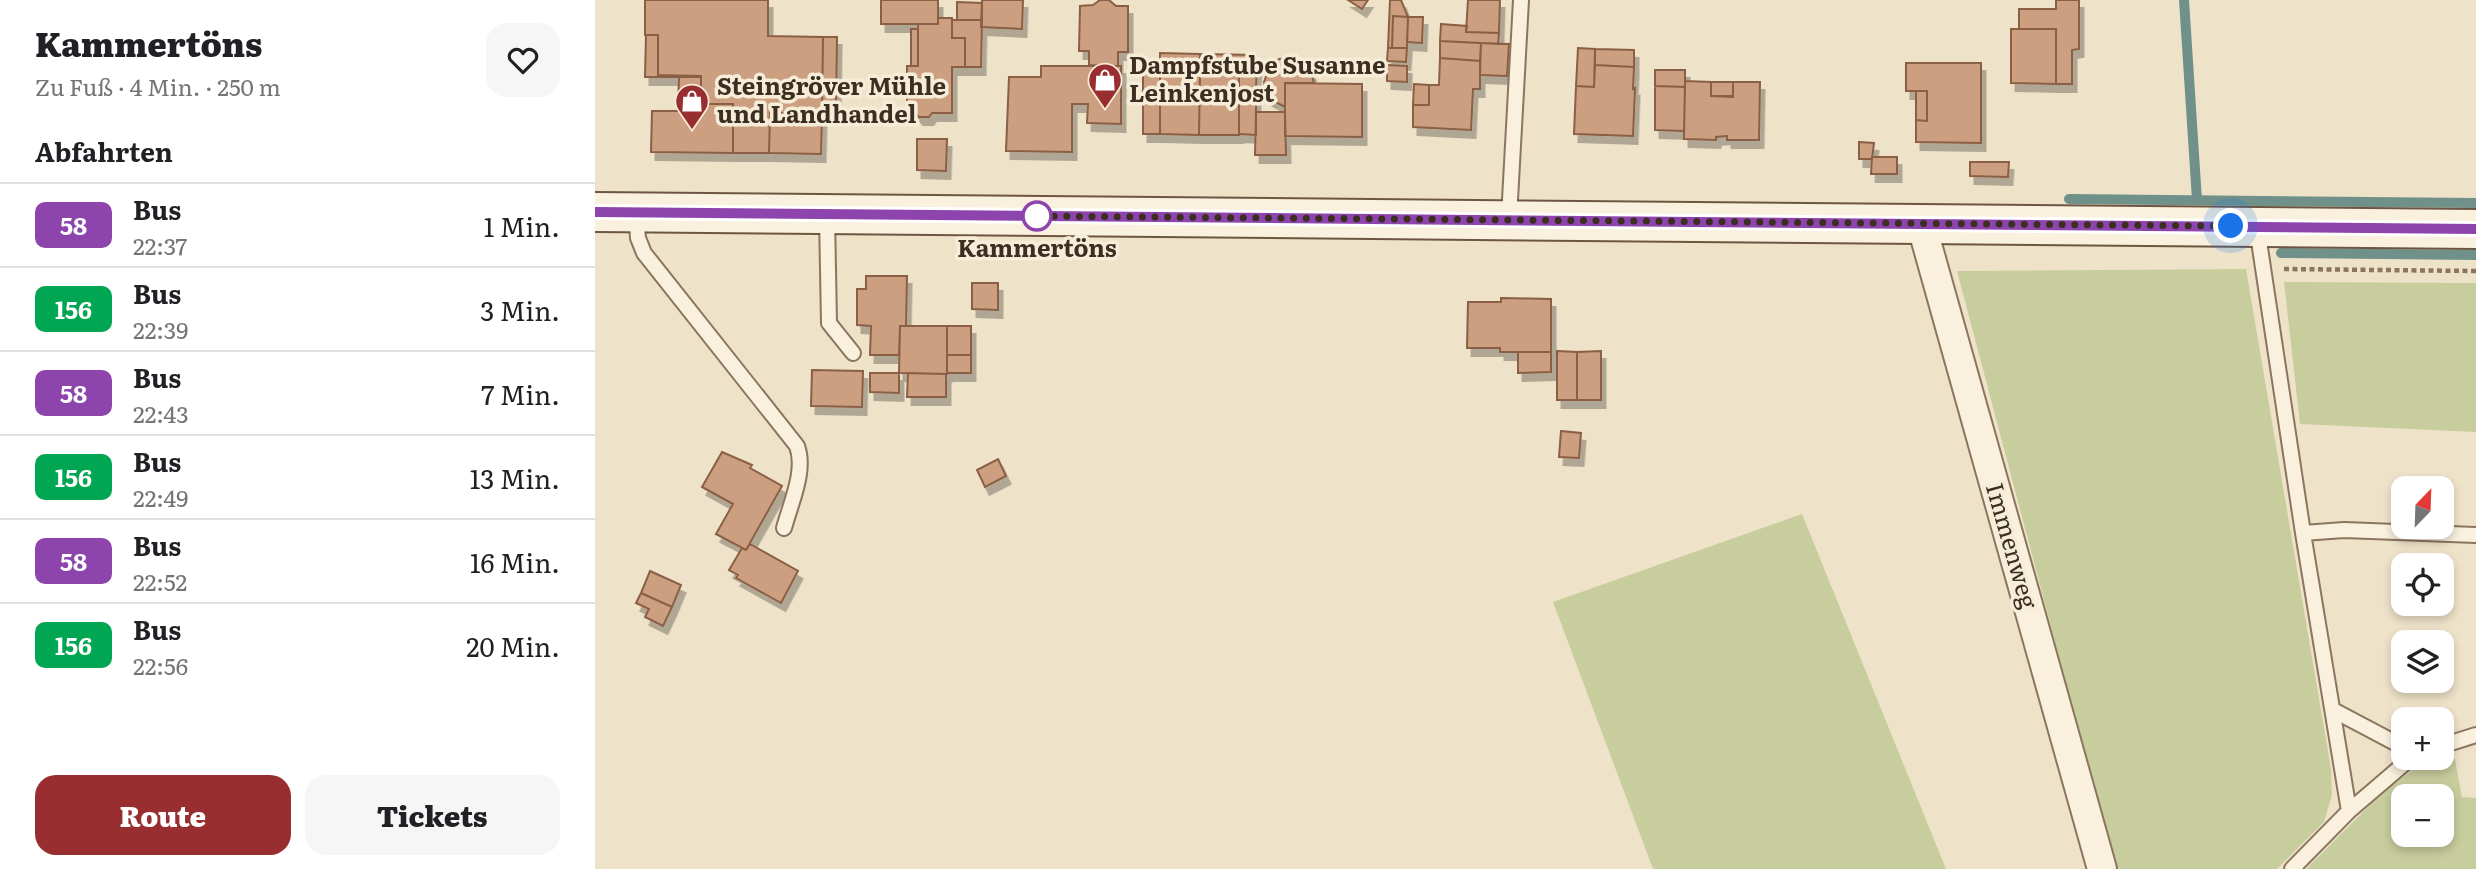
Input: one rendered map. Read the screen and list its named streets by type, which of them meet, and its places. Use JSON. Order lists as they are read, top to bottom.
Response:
{
  "streets": {
    "street": ["Immenweg"]
  },
  "places": {
    "shop": ["Dampfstube Susanne Leinkenjost", "Steingröver Mühle und Landhandel"],
    "other": ["Kammertöns"]
  },
  "lines": ["bus line 58"],
  "north": "top right",
  "page": {
    "heading": [
      ["Kammertöns", "Zu Fuß · 4 Min. · 250 m"],
      "Abfahrten"
    ],
    "list": [
      {
        "mark": "58",
        "name": "Bus",
        "note": "22:37",
        "value": "1 Min."
      },
      {
        "mark": "156",
        "name": "Bus",
        "note": "22:39",
        "value": "3 Min."
      },
      {
        "mark": "58",
        "name": "Bus",
        "note": "22:43",
        "value": "7 Min."
      },
      {
        "mark": "156",
        "name": "Bus",
        "note": "22:49",
        "value": "13 Min."
      },
      {
        "mark": "58",
        "name": "Bus",
        "note": "22:52",
        "value": "16 Min."
      },
      {
        "mark": "156",
        "name": "Bus",
        "note": "22:56",
        "value": "20 Min."
      }
    ],
    "map_buttons": ["+", "−"],
    "buttons": ["Route", "Tickets"]
  }
}
